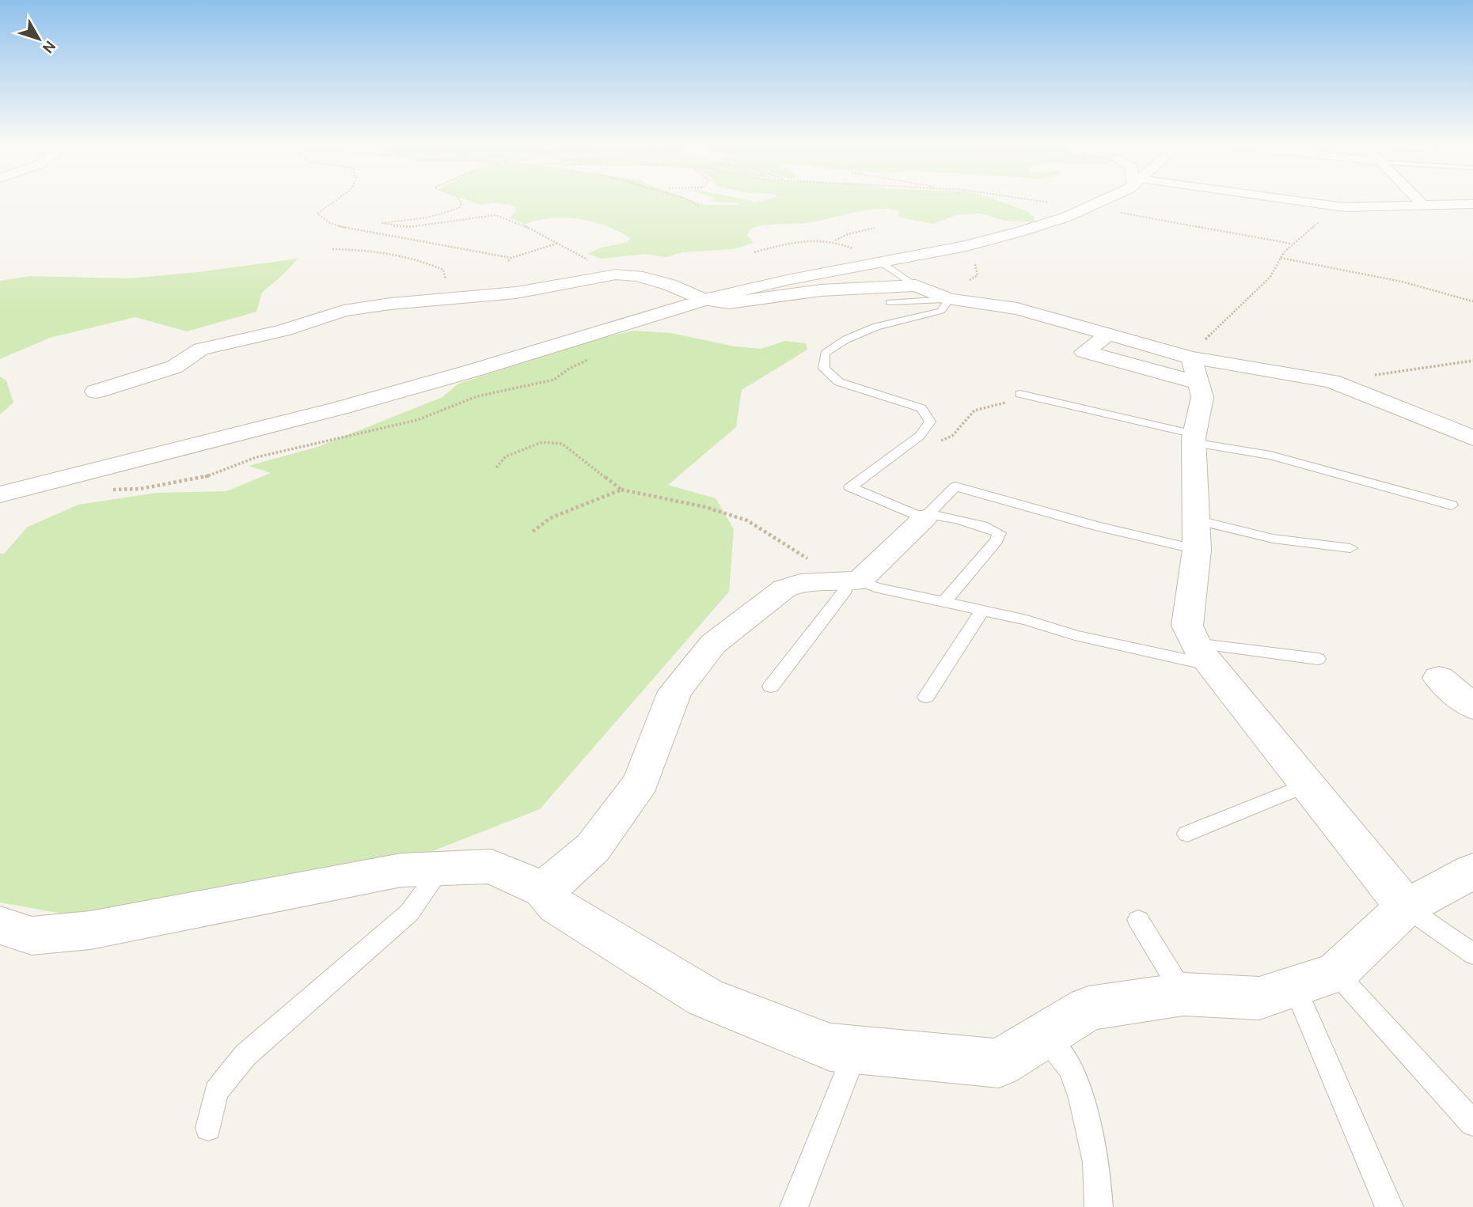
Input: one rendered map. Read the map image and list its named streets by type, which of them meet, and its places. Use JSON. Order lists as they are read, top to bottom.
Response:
{
  "north": "bottom right"
}
